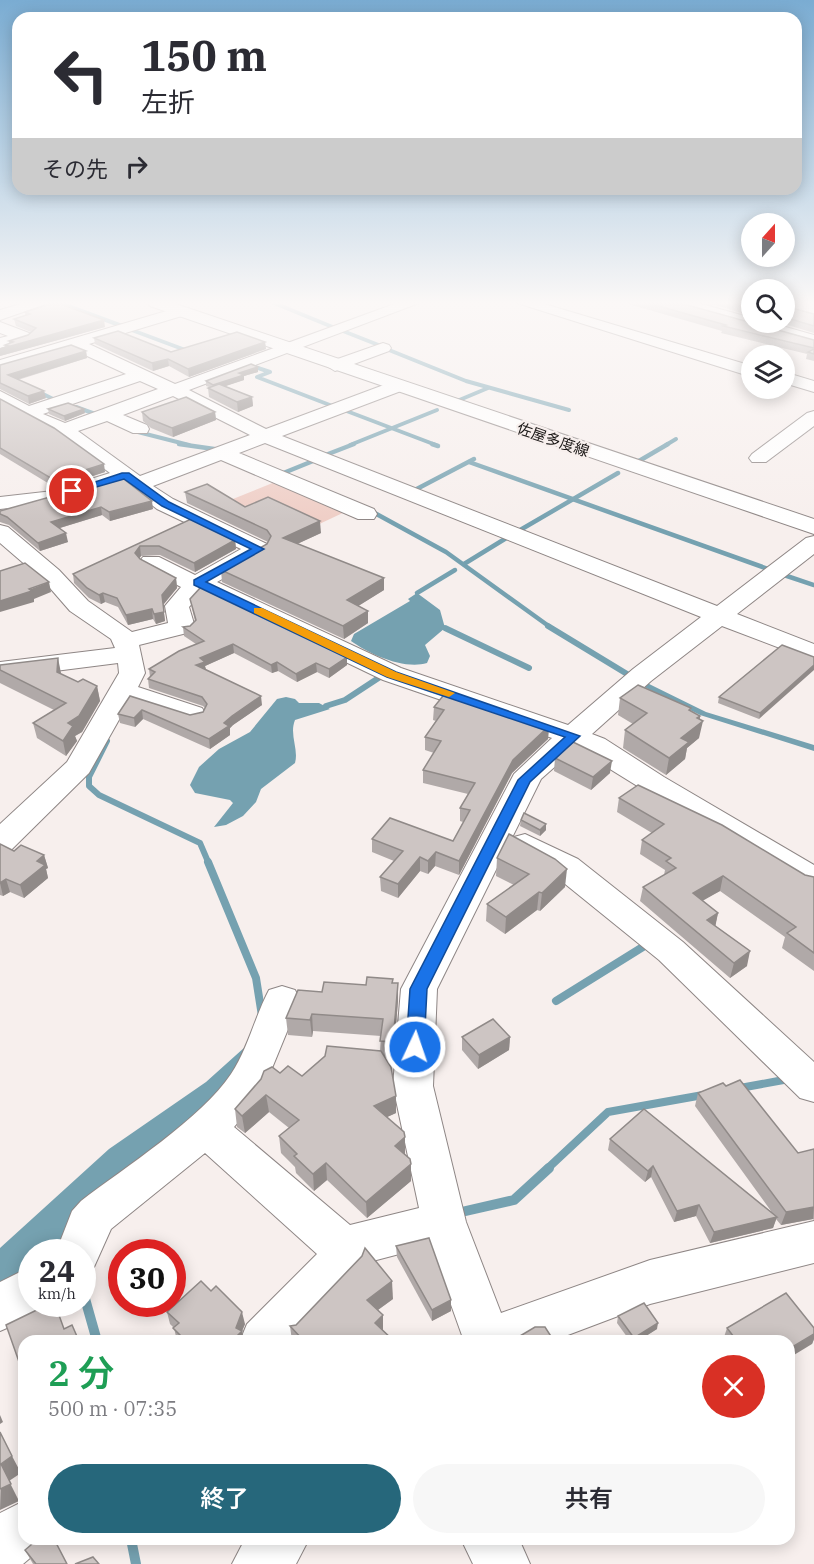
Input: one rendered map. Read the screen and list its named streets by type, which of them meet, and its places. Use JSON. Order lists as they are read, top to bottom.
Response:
{
  "streets": {
    "main road": ["佐屋多度線"]
  },
  "north": "top",
  "page": {
    "turn": ["150 m", "左折"],
    "then": "その先",
    "speed": "24 km/h",
    "limit": "30",
    "heading": ["2 分", "500 m · 07:35"],
    "buttons": ["終了", "共有"]
  }
}
